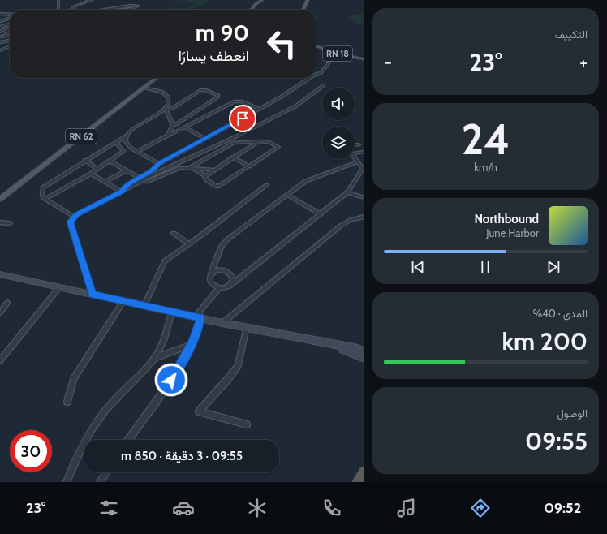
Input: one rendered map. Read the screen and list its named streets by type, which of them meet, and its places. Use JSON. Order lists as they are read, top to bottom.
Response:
{
  "streets": {
    "main road": ["RN 18", "RN 62"]
  },
  "page": {
    "tile": [
      "التكييف",
      ["24", "km/h"],
      ["المدى · 40%", "200 km"],
      ["الوصول", "09:55"]
    ],
    "turn": ["90 m", "انعطف يسارًا"],
    "heat": ["−", "23°", "+"],
    "song": ["Northbound", "June Harbor"],
    "limit": "30",
    "trip": "09:55 · 3 دقيقة · 850 m",
    "tabs": ["09:52", "23°"]
  }
}
